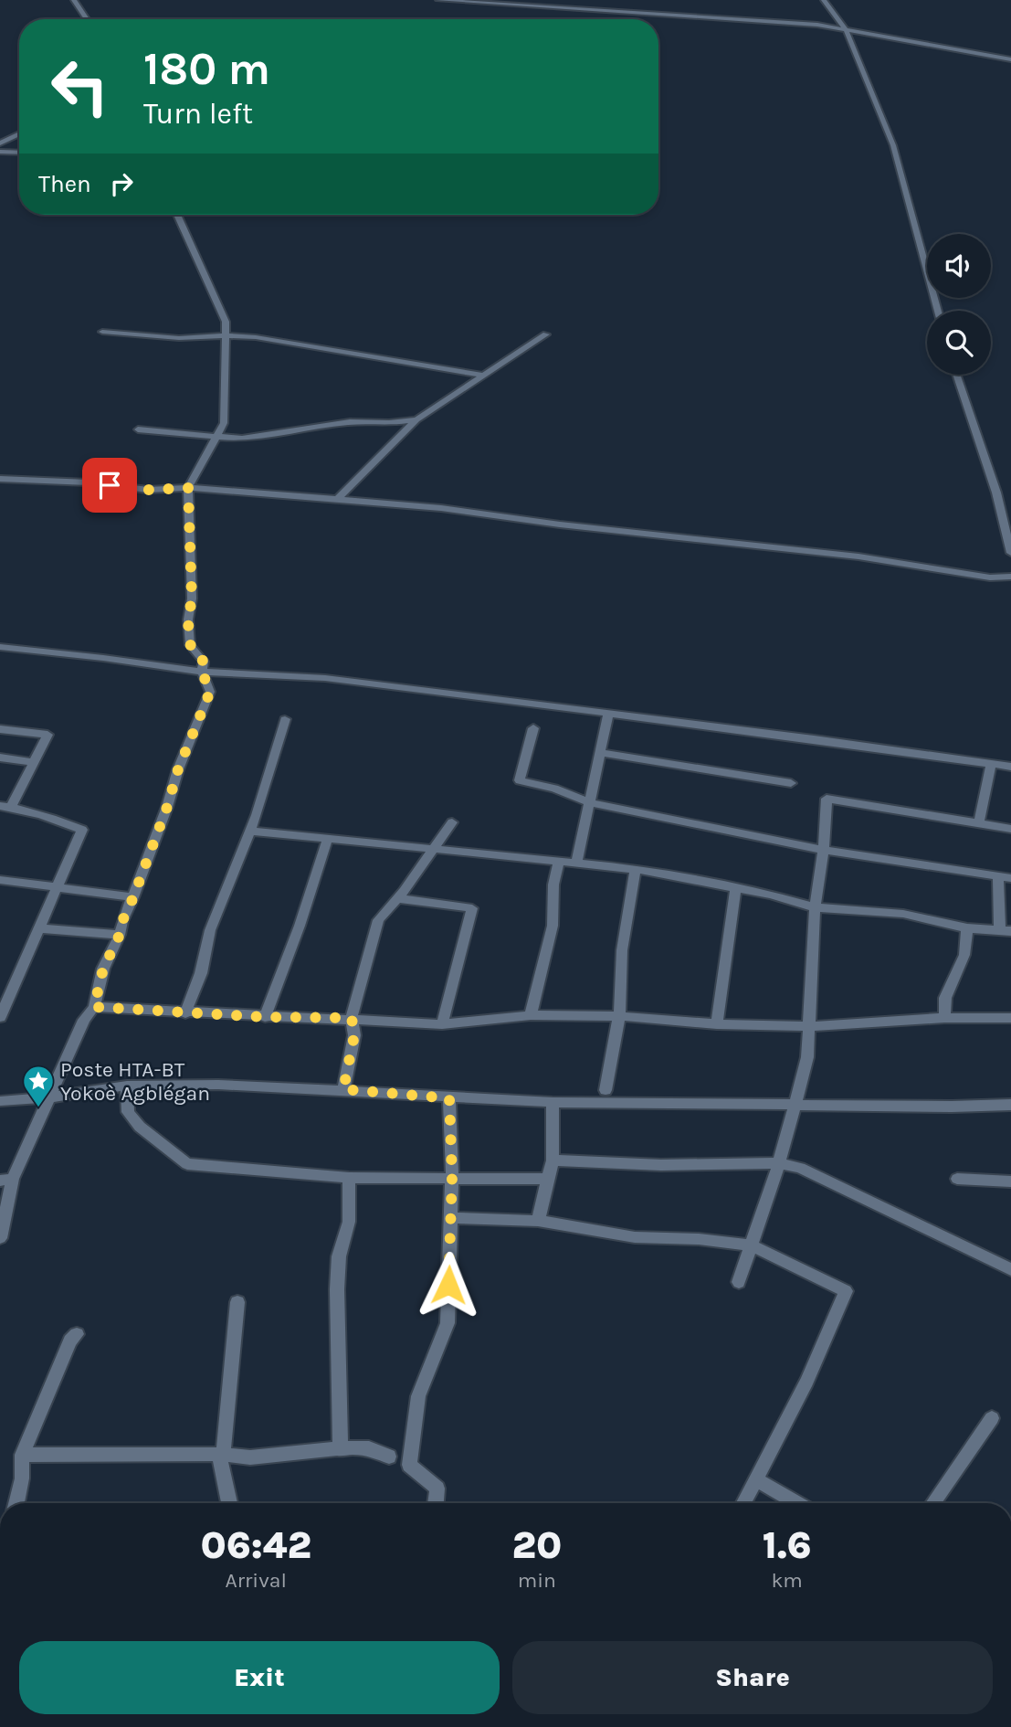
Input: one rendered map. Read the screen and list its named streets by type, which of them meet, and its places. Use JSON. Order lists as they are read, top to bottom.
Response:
{
  "places": {
    "place": ["Poste HTA-BT Yokoè Agblégan"]
  },
  "page": {
    "turn": ["180 m", "Turn left"],
    "then": "Then",
    "eta": [
      "06:42",
      "Arrival",
      "20",
      "min",
      "1.6",
      "km"
    ],
    "buttons": ["Exit", "Share"]
  }
}
